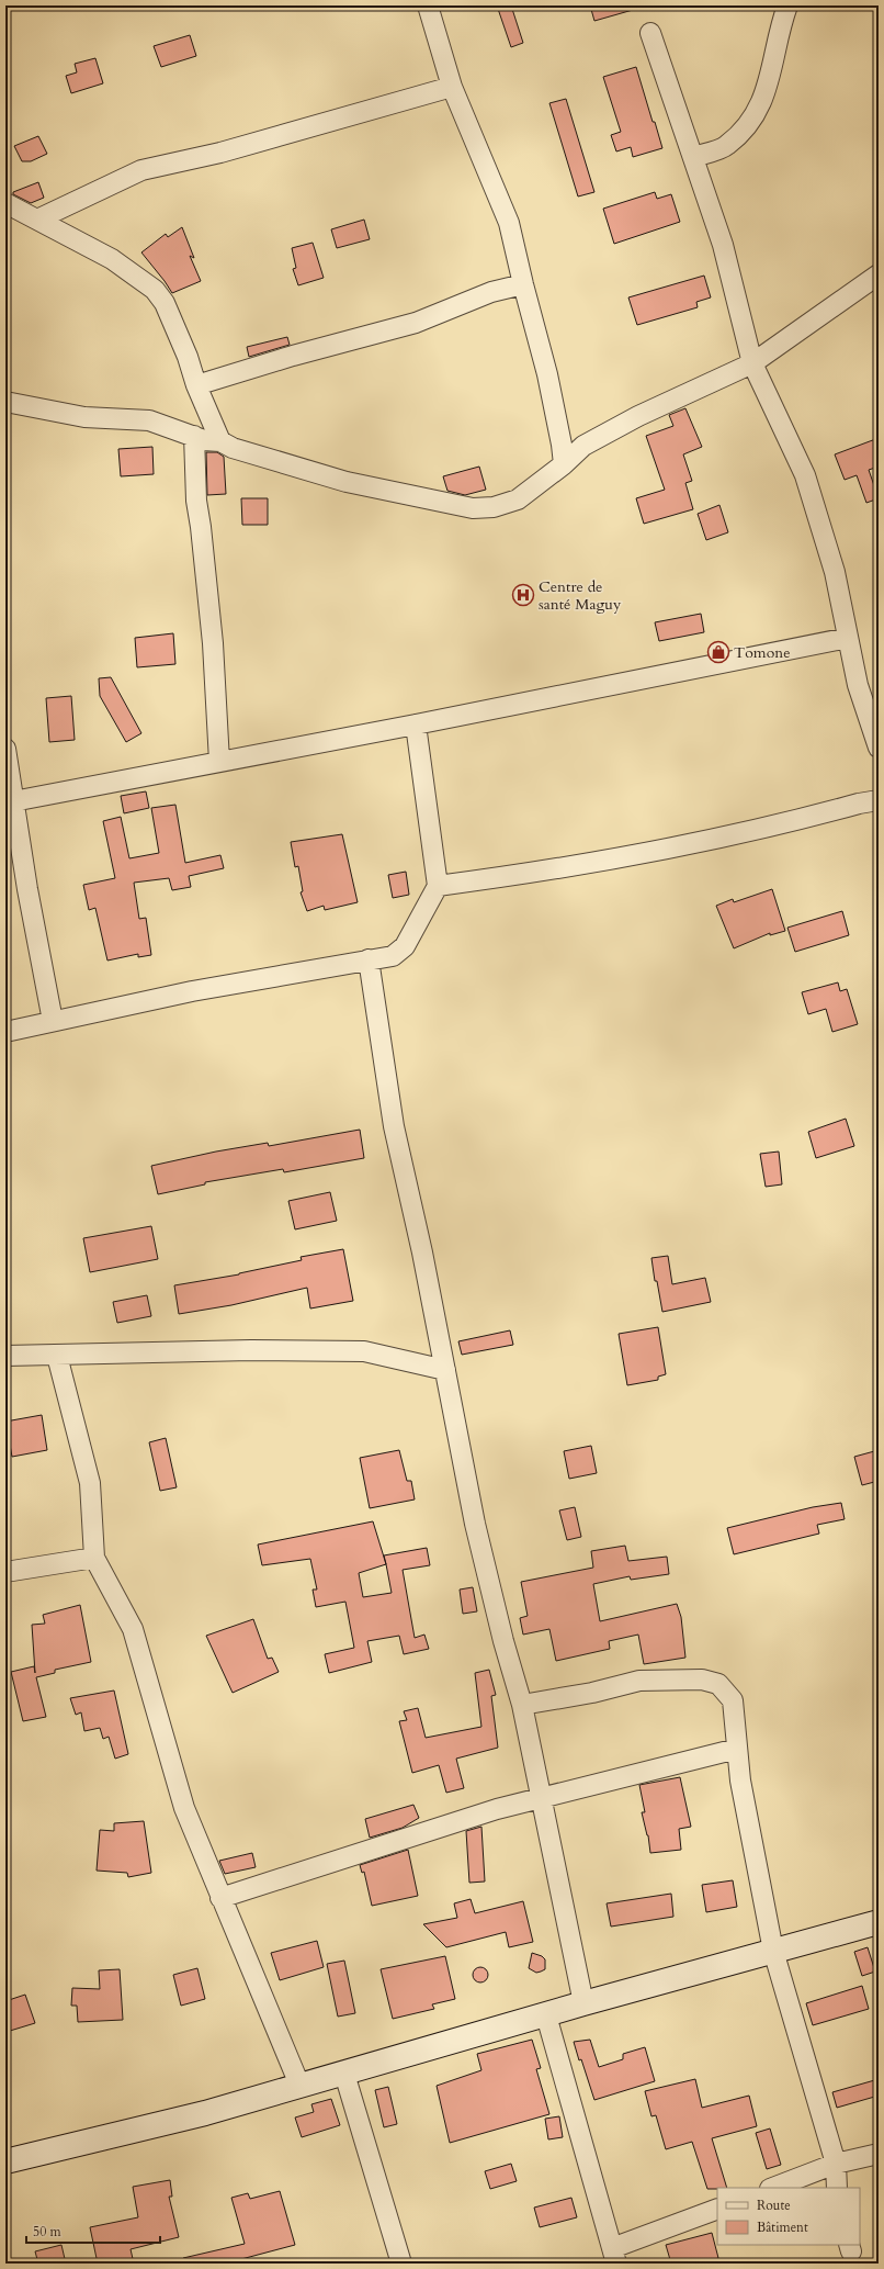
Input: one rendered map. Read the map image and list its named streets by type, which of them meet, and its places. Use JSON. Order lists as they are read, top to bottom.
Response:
{
  "places": {
    "hospital": ["Centre de santé Maguy"],
    "shop": ["Tomone"]
  },
  "legend": ["Route", "Bâtiment"],
  "scale_bar": "50 m"
}
